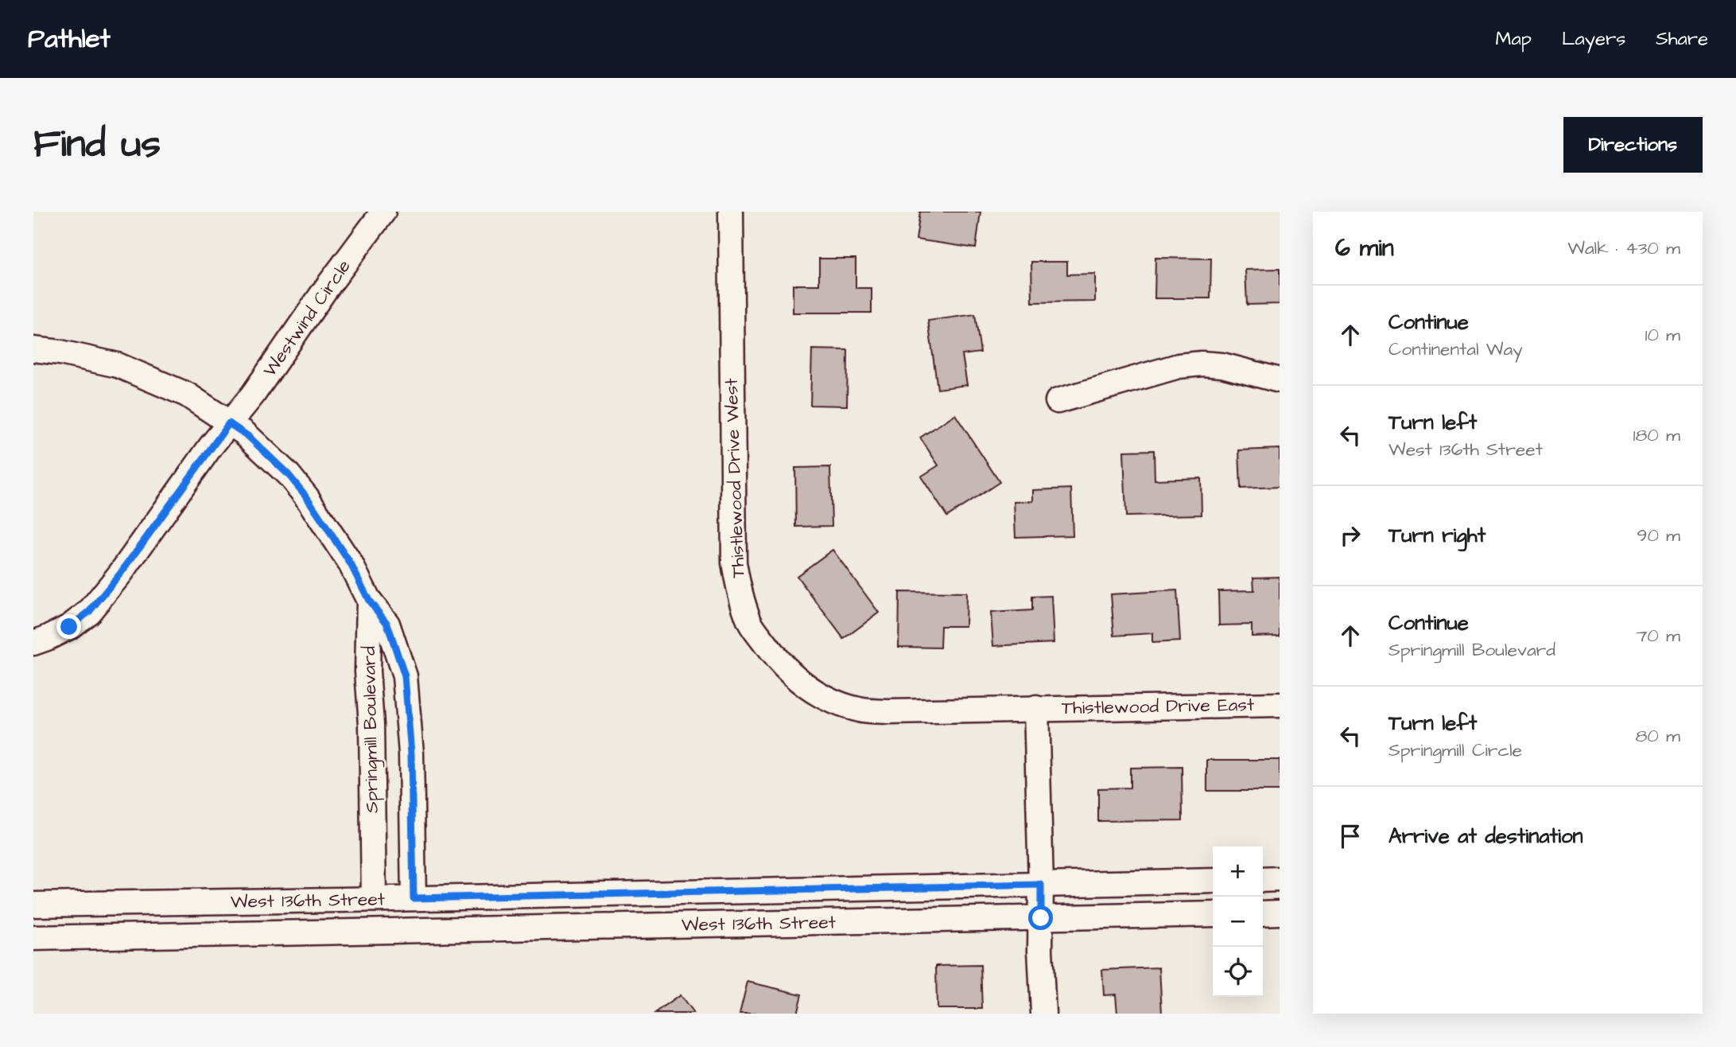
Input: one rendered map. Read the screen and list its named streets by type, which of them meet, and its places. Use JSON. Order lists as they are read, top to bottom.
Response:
{
  "streets": {
    "street": [
      "Westwind Circle",
      "Thistlewood Drive West",
      "Thistlewood Drive East",
      "Springmill Boulevard",
      "West 136th Street"
    ]
  },
  "crossings": [
    ["Westwind Circle", "Springmill Boulevard"],
    ["Thistlewood Drive West", "Thistlewood Drive East"],
    ["Springmill Boulevard", "West 136th Street"]
  ],
  "page": {
    "header": "Pathlet",
    "nav": ["Map", "Layers", "Share"],
    "buttons": "Directions",
    "title": "Find us",
    "heading": ["6 min", "Walk · 430 m"],
    "list": [
      ["Continue", "Continental Way", "10 m"],
      ["Turn left", "West 136th Street", "180 m"],
      ["Turn right", "90 m"],
      ["Continue", "Springmill Boulevard", "70 m"],
      ["Turn left", "Springmill Circle", "80 m"],
      "Arrive at destination"
    ],
    "map_buttons": ["+", "−"]
  }
}
